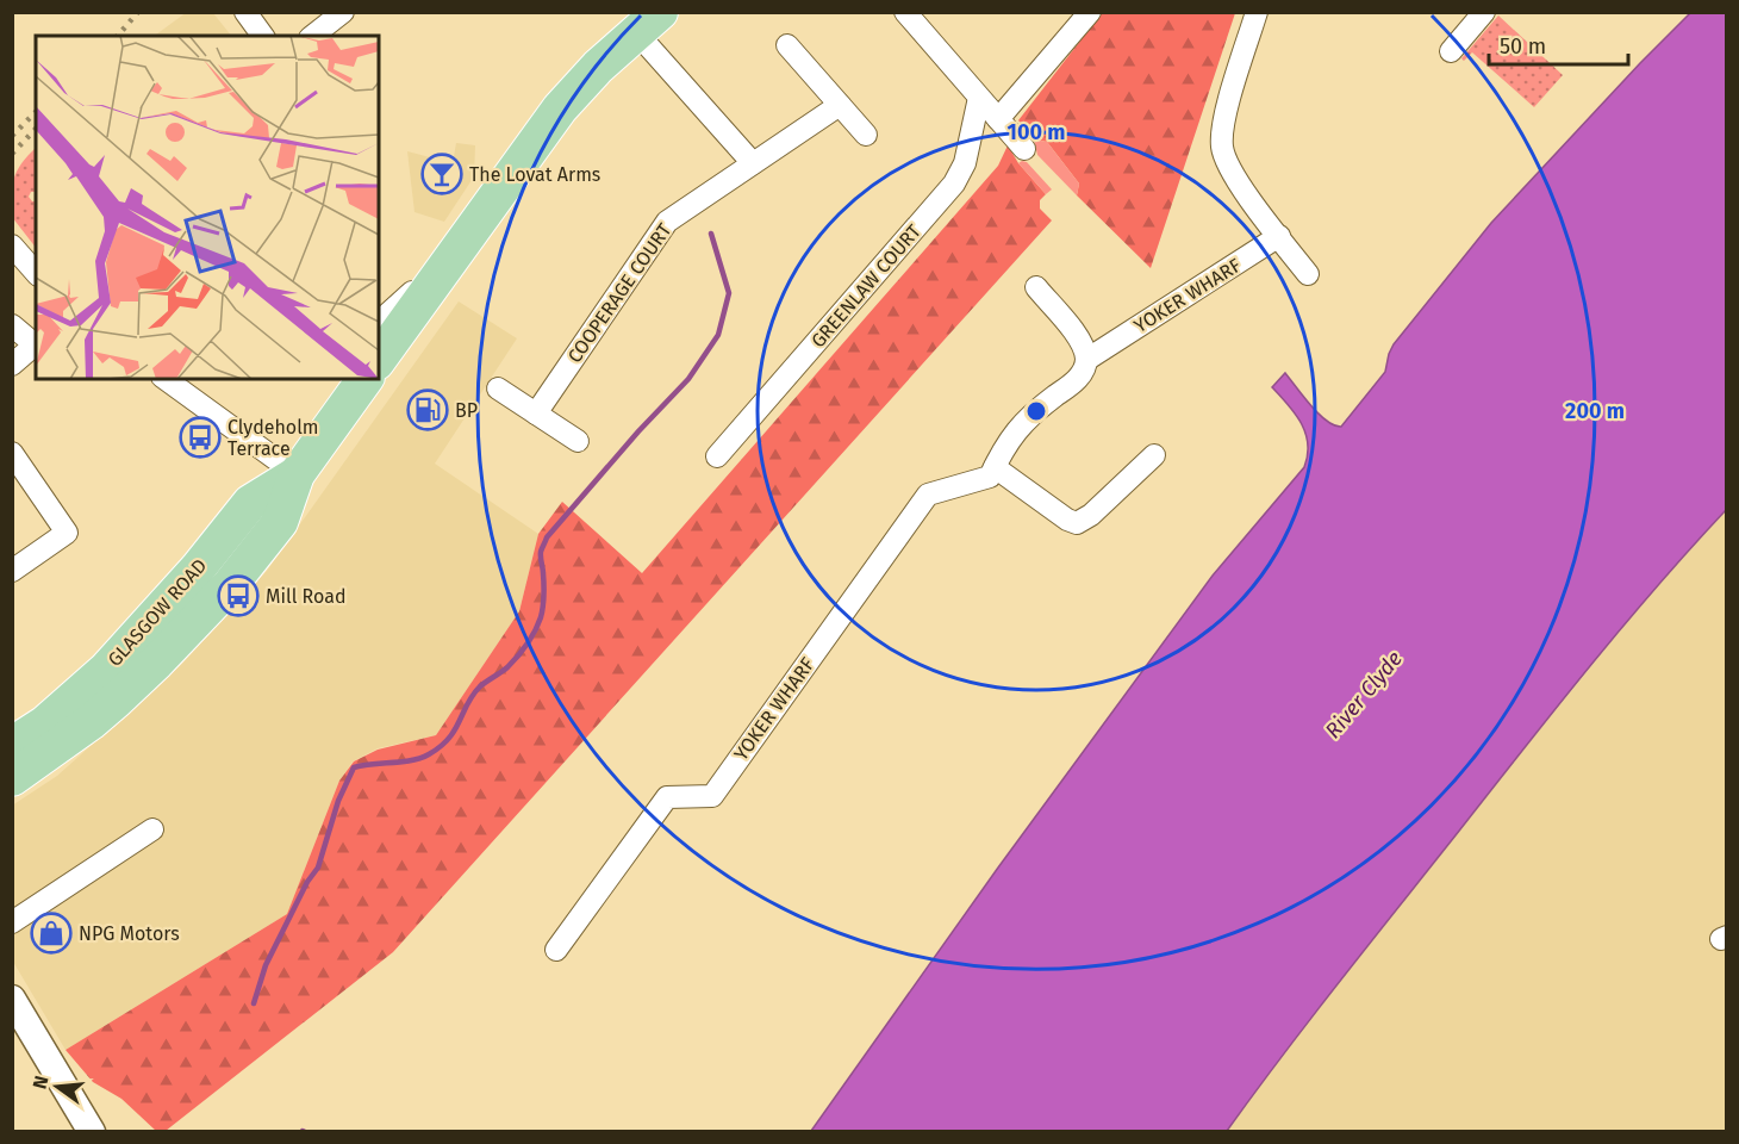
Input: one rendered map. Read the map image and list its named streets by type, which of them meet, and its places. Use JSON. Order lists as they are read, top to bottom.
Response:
{
  "streets": {
    "main road": ["GLASGOW ROAD"],
    "street": ["GREENLAW COURT", "COOPERAGE COURT", "YOKER WHARF"]
  },
  "water": ["River Clyde"],
  "places": {
    "bar": ["The Lovat Arms"],
    "fuel station": ["BP"],
    "bus stop": ["Clydeholm Terrace", "Mill Road"],
    "shop": ["NPG Motors"]
  },
  "scale_bar": "50 m",
  "north": "left",
  "rings": ["100 m", "200 m"]
}
